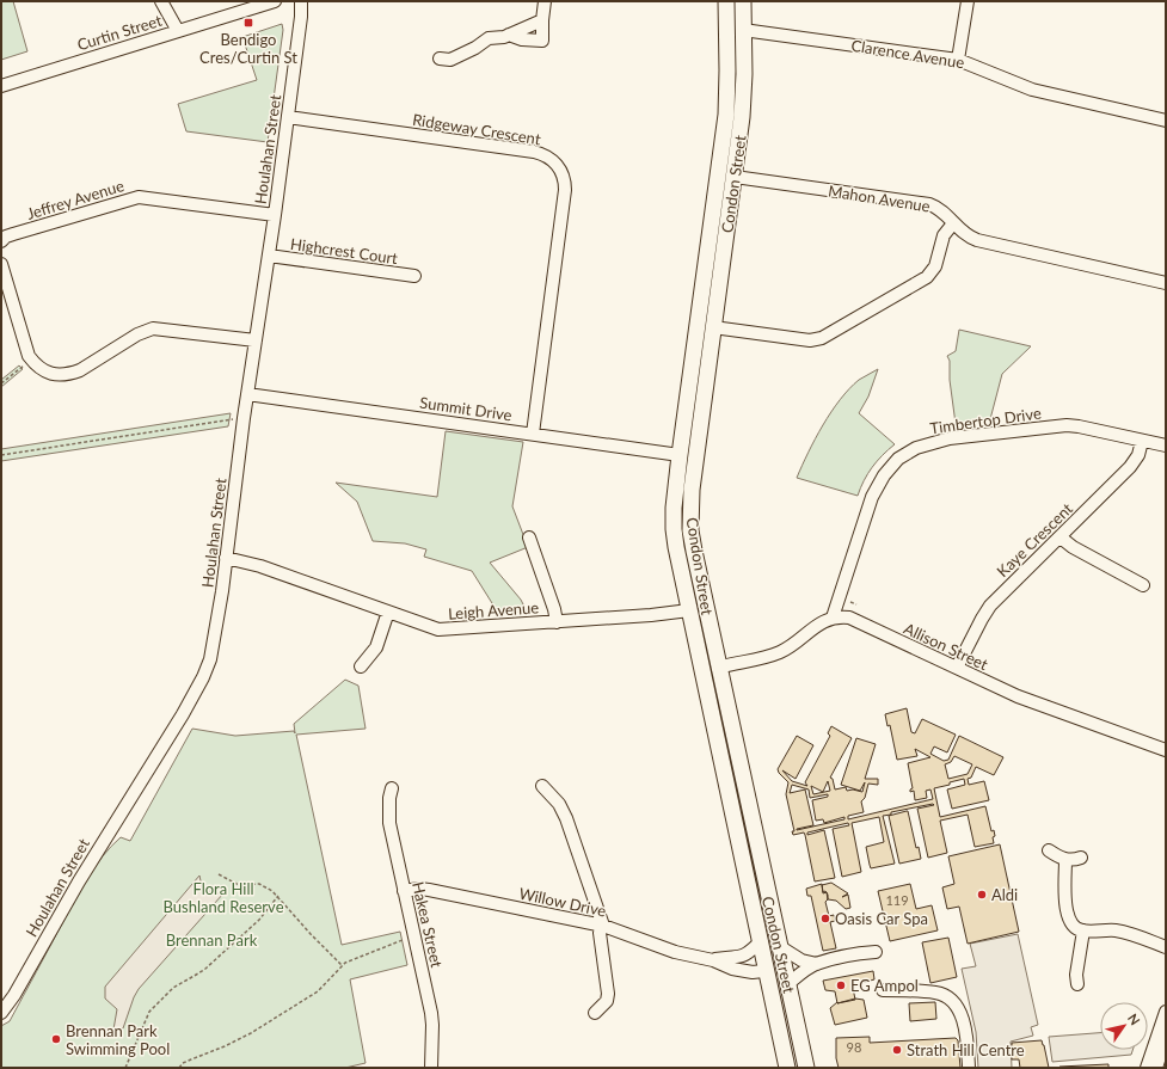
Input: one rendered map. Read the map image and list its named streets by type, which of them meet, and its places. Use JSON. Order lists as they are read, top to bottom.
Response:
{
  "streets": {
    "main road": ["Clarence Avenue", "Condon Street", "Mahon Avenue"],
    "street": [
      "Curtin Street",
      "Ridgeway Crescent",
      "Houlahan Street",
      "Jeffrey Avenue",
      "Highcrest Court",
      "Summit Drive",
      "Timbertop Drive",
      "Kaye Crescent",
      "Leigh Avenue",
      "Allison Street",
      "Willow Drive",
      "Hakea Street"
    ]
  },
  "crossings": [
    ["Clarence Avenue", "Condon Street"],
    ["Ridgeway Crescent", "Houlahan Street"],
    ["Ridgeway Crescent", "Summit Drive"],
    ["Houlahan Street", "Jeffrey Avenue"],
    ["Houlahan Street", "Highcrest Court"],
    ["Houlahan Street", "Summit Drive"],
    ["Houlahan Street", "Leigh Avenue"],
    ["Condon Street", "Mahon Avenue"],
    ["Condon Street", "Summit Drive"],
    ["Condon Street", "Leigh Avenue"],
    ["Condon Street", "Willow Drive"],
    ["Timbertop Drive", "Kaye Crescent"],
    ["Timbertop Drive", "Allison Street"],
    ["Kaye Crescent", "Allison Street"],
    ["Willow Drive", "Hakea Street"]
  ],
  "parks": ["Flora Hill Bushland Reserve", "Brennan Park"],
  "places": {
    "transit": ["Bendigo Cres/Curtin St"],
    "other": [
      "Aldi",
      "Oasis Car Spa",
      "EG Ampol",
      "Brennan Park Swimming Pool",
      "Strath Hill Centre"
    ]
  },
  "house_numbers": ["119", "98"],
  "north": "top right"
}
